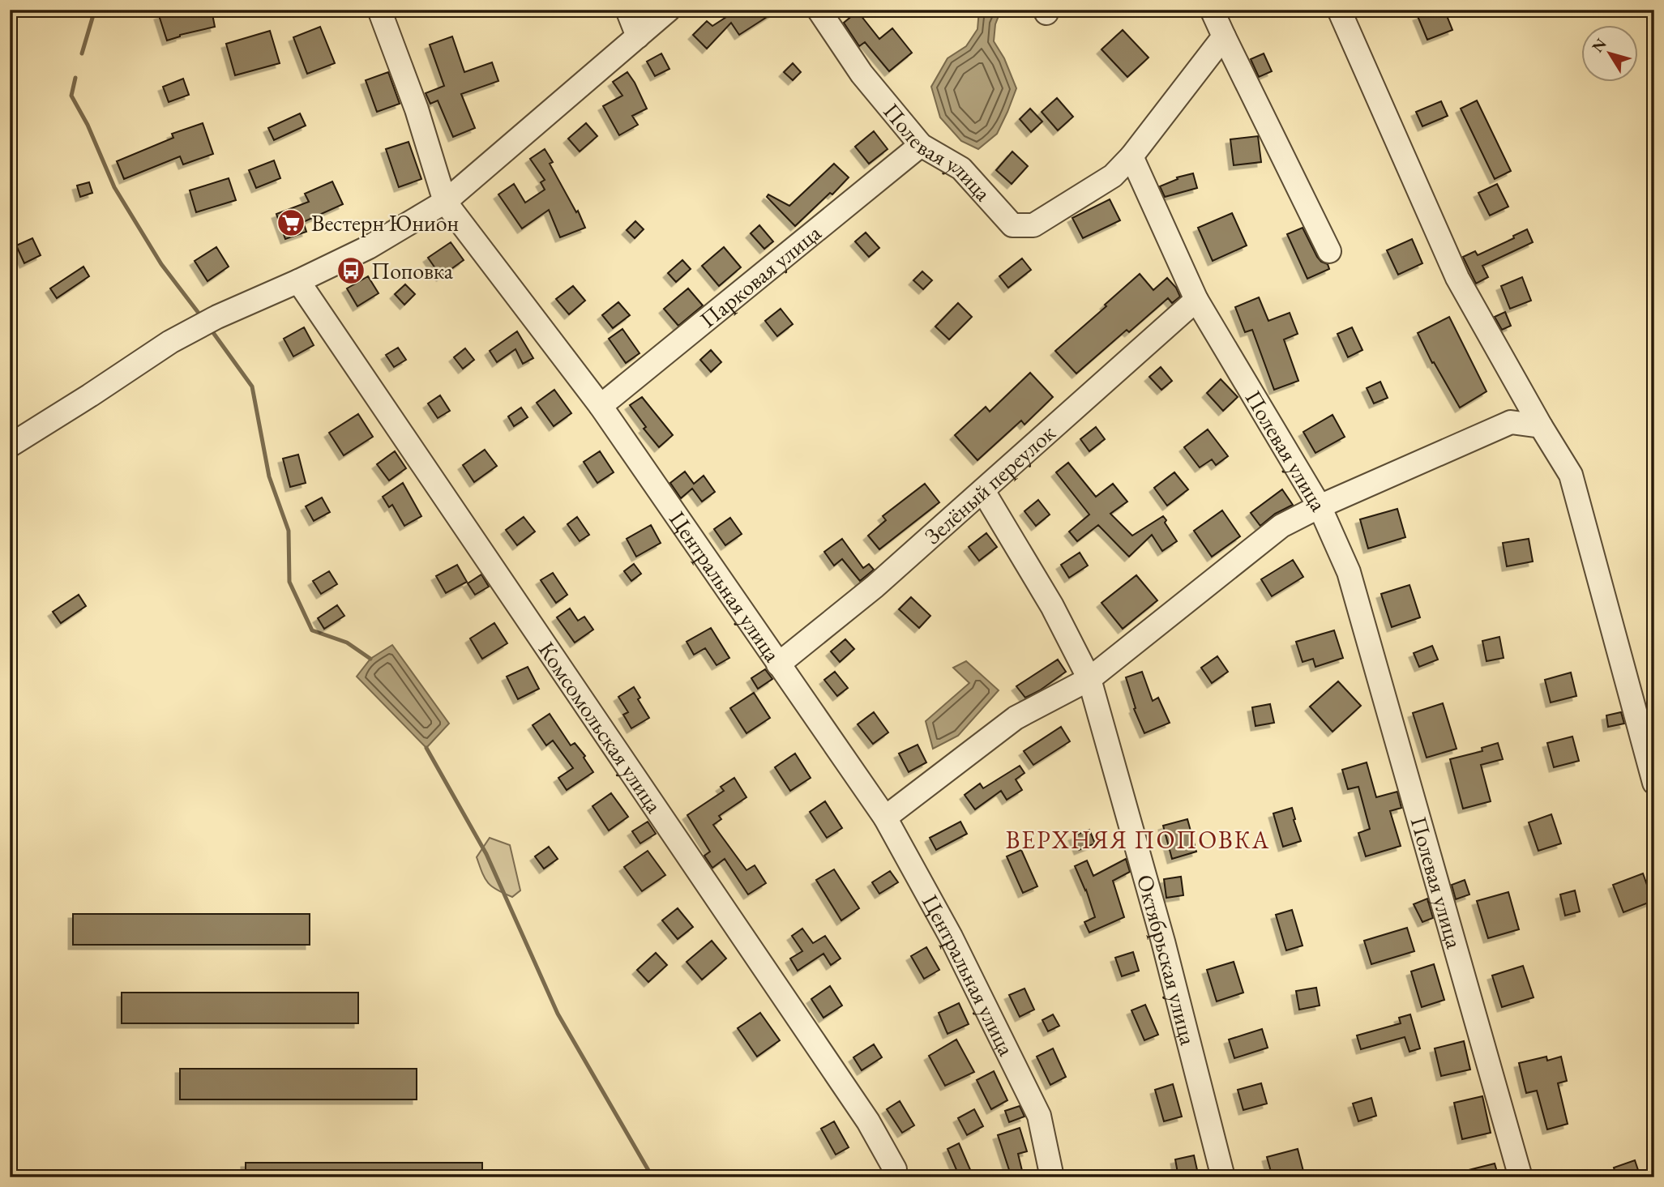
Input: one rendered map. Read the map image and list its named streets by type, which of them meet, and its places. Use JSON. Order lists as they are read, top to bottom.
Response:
{
  "streets": {
    "street": [
      "Полевая улица",
      "Парковая улица",
      "Зелёный переулок",
      "Центральная улица",
      "Комсомольская улица",
      "Октябрьская улица"
    ]
  },
  "crossings": [
    ["Полевая улица", "Парковая улица"],
    ["Полевая улица", "Зелёный переулок"],
    ["Парковая улица", "Центральная улица"],
    ["Зелёный переулок", "Центральная улица"],
    ["Зелёный переулок", "Октябрьская улица"]
  ],
  "districts": ["ВЕРХНЯЯ ПОПОВКА"],
  "places": {
    "supermarket": ["Вестерн Юнион"],
    "bus stop": ["Поповка"]
  },
  "north": "top left"
}
